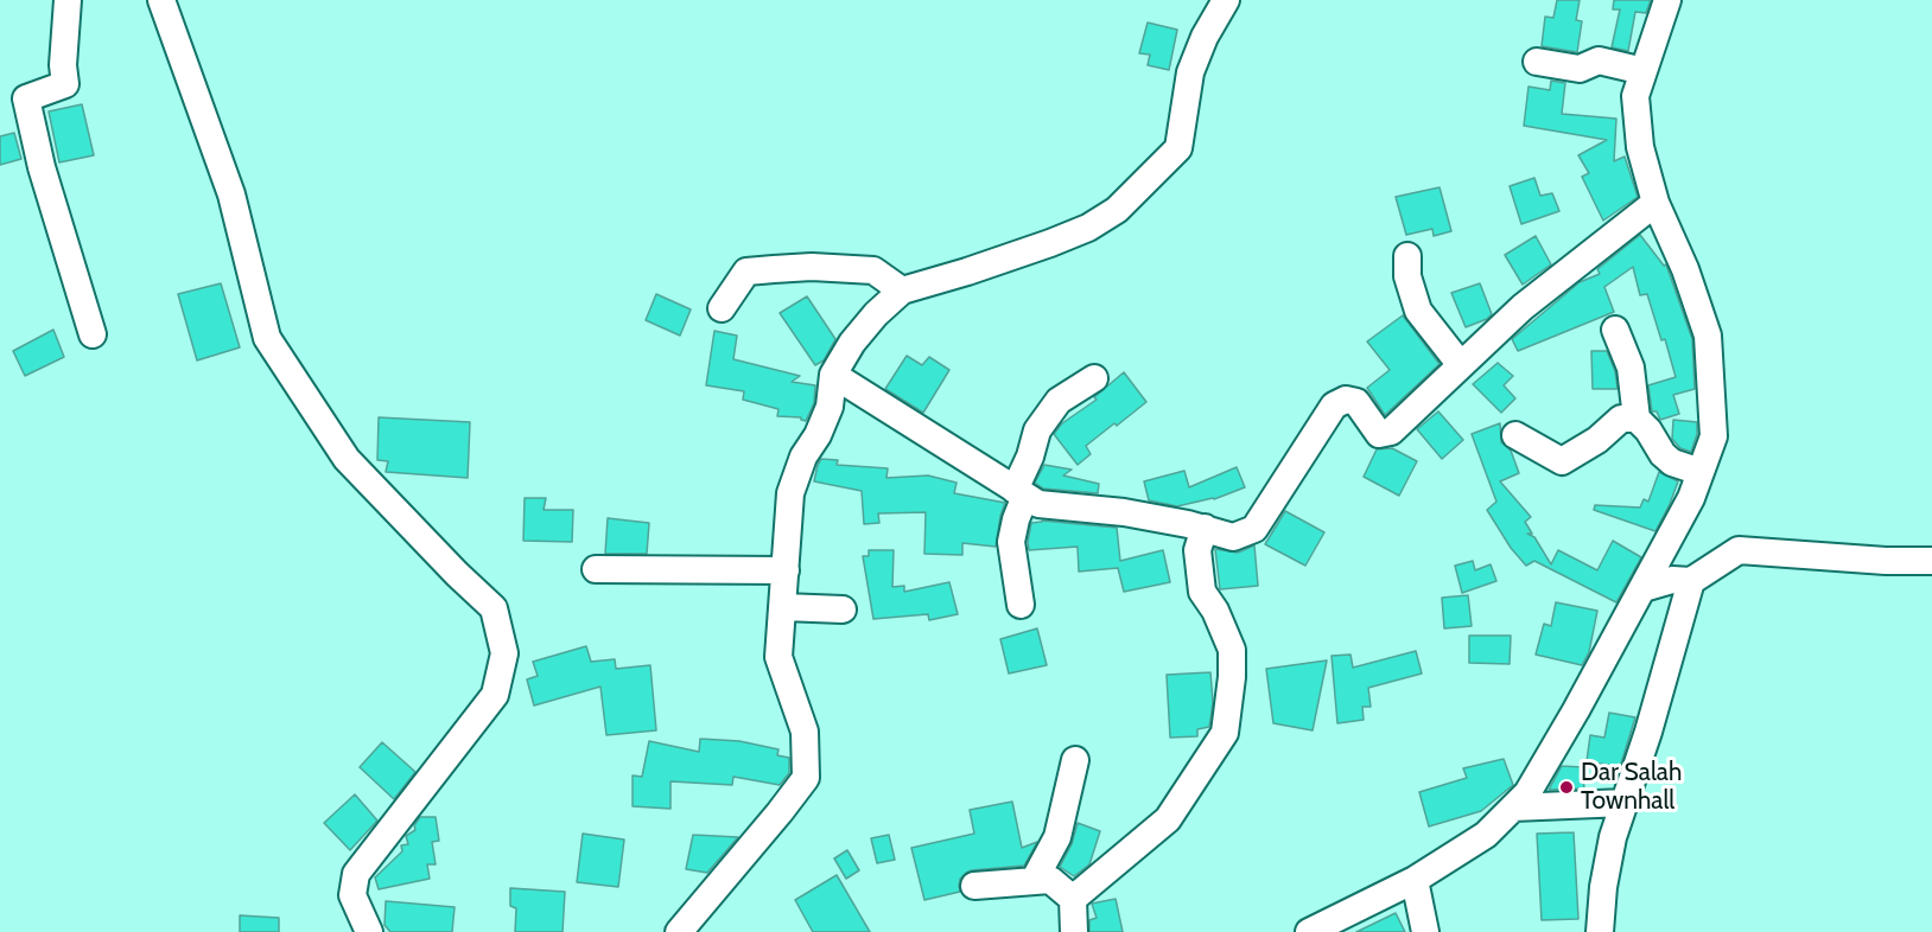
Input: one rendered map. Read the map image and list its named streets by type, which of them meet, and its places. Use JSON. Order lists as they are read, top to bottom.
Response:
{
  "places": ["Dar Salah Townhall"]
}
